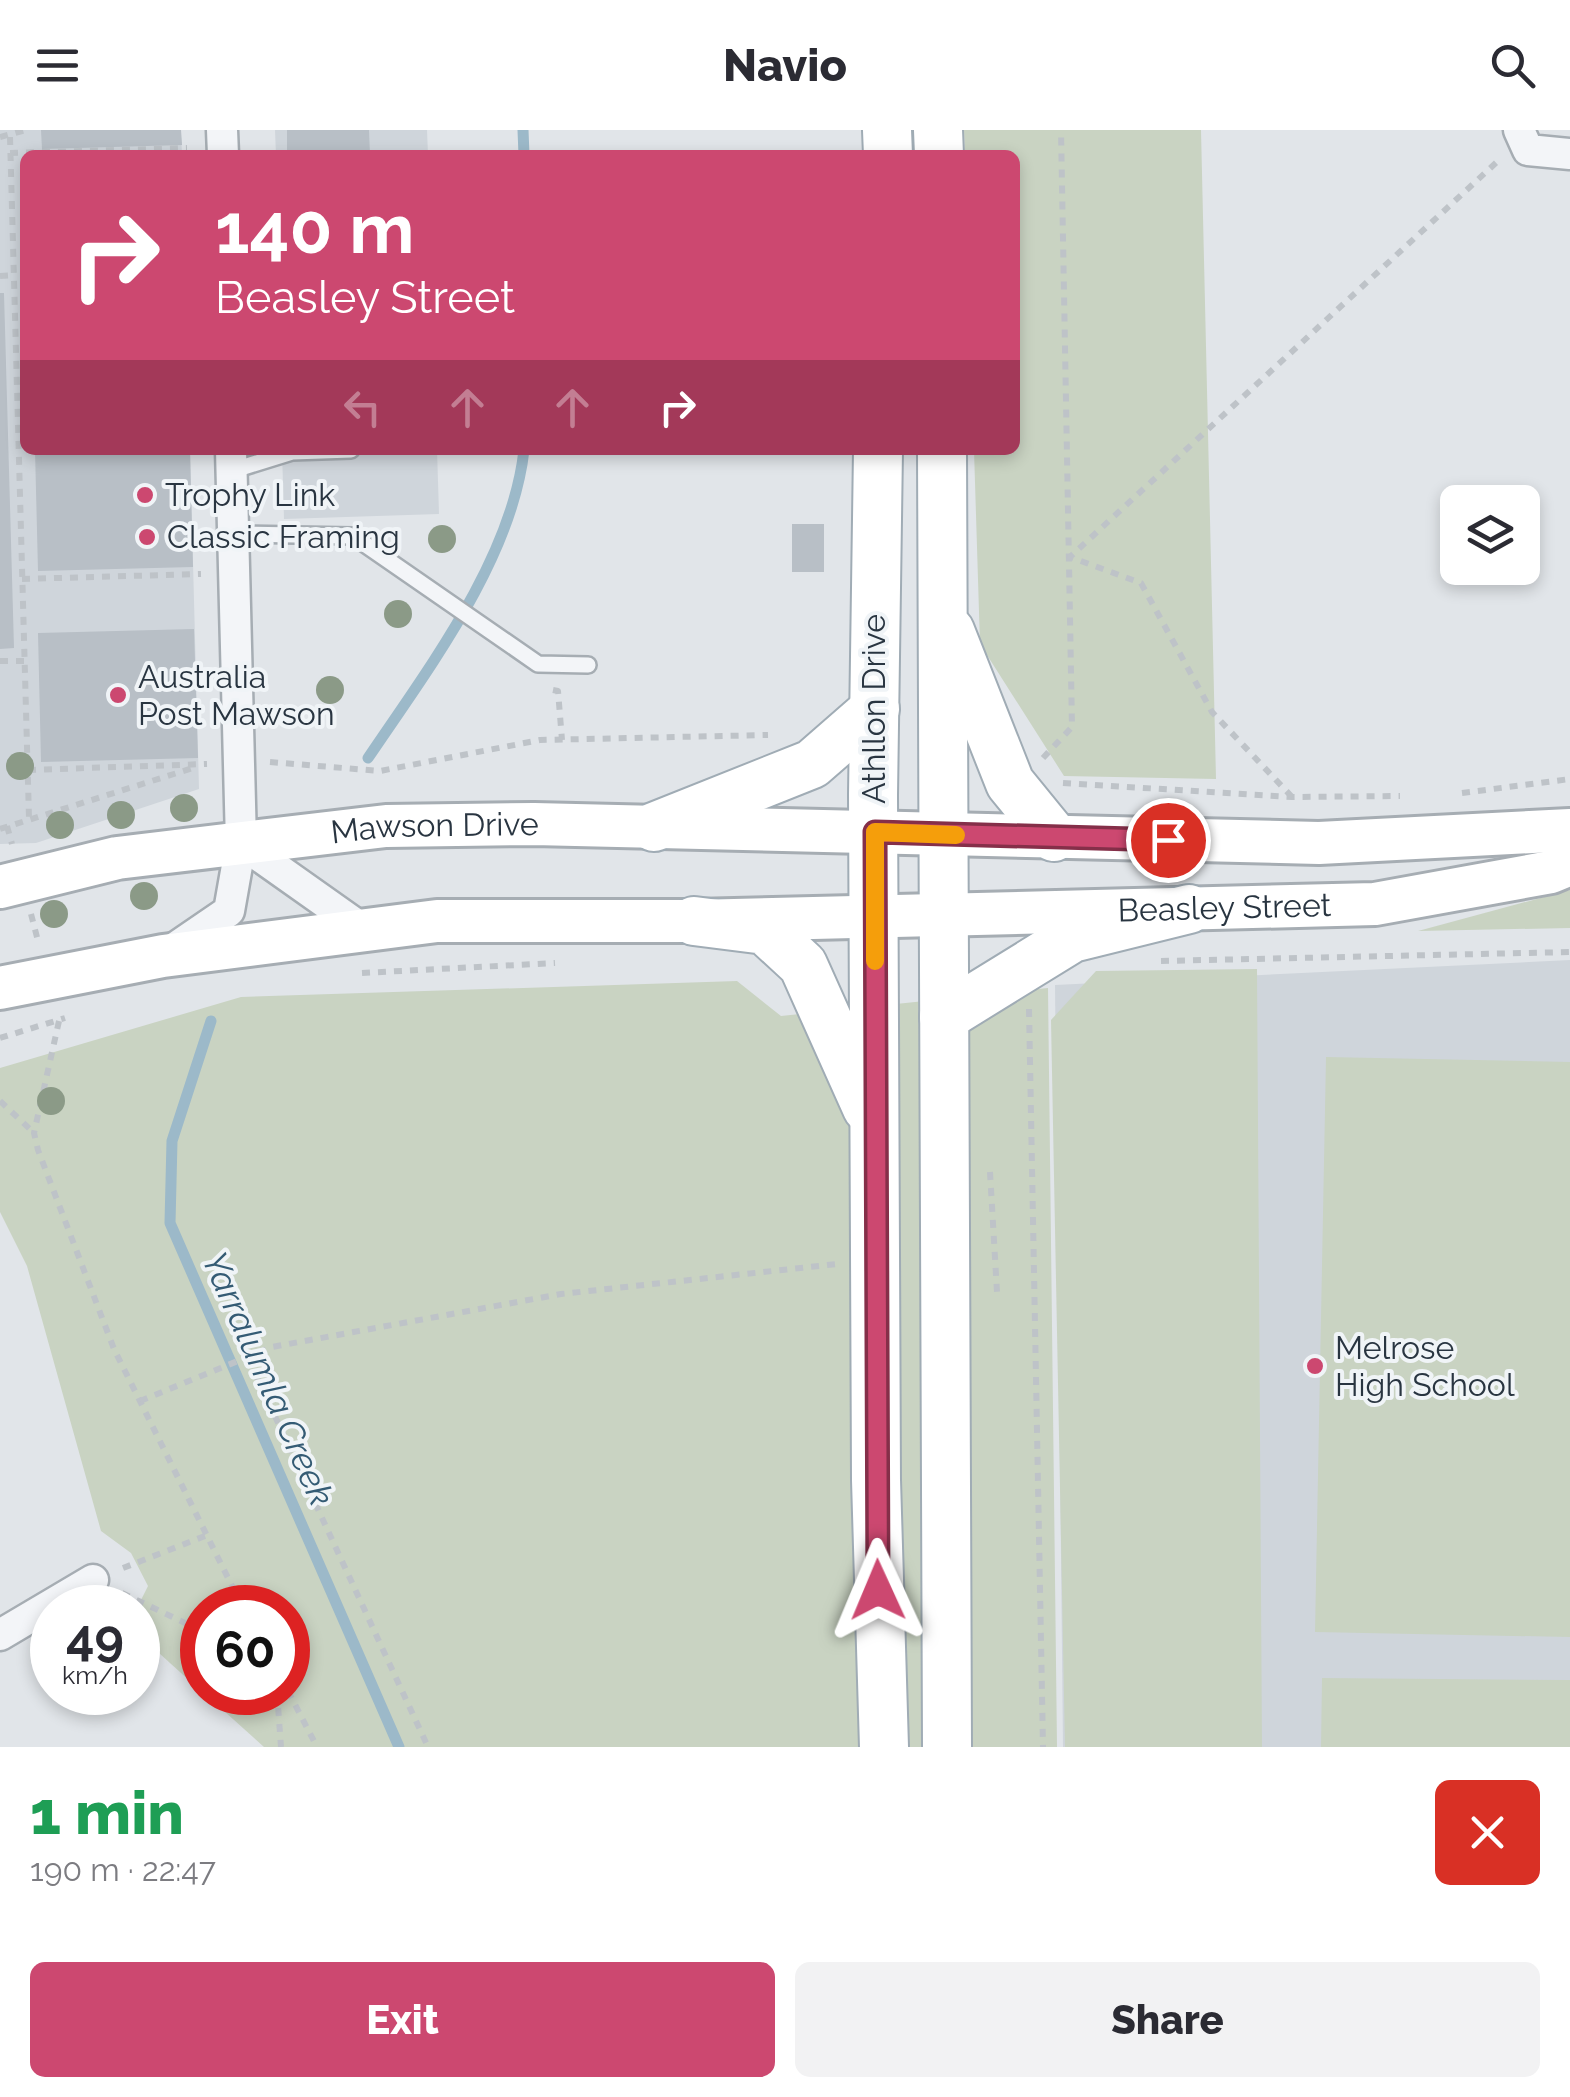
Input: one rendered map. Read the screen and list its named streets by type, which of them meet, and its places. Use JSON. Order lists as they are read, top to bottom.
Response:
{
  "streets": {
    "main road": ["Athllon Drive", "Mawson Drive", "Beasley Street"]
  },
  "crossings": [
    ["Athllon Drive", "Mawson Drive"],
    ["Athllon Drive", "Beasley Street"],
    ["Mawson Drive", "Beasley Street"]
  ],
  "water": ["Yarralumla Creek"],
  "places": [
    "Trophy Link",
    "Classic Framing",
    "Australia Post Mawson",
    "Melrose High School"
  ],
  "page": {
    "header": "Navio",
    "turn": ["140 m", "Beasley Street"],
    "speed": "49 km/h",
    "limit": "60",
    "heading": ["1 min", "190 m · 22:47"],
    "buttons": ["Exit", "Share"]
  }
}
